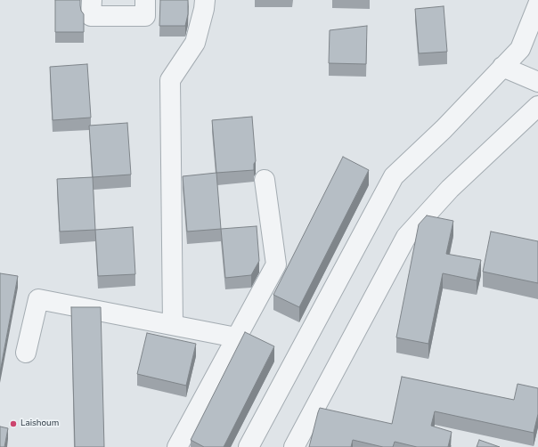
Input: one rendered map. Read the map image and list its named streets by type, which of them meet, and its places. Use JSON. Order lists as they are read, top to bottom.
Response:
{
  "places": ["Laishoum"]
}
